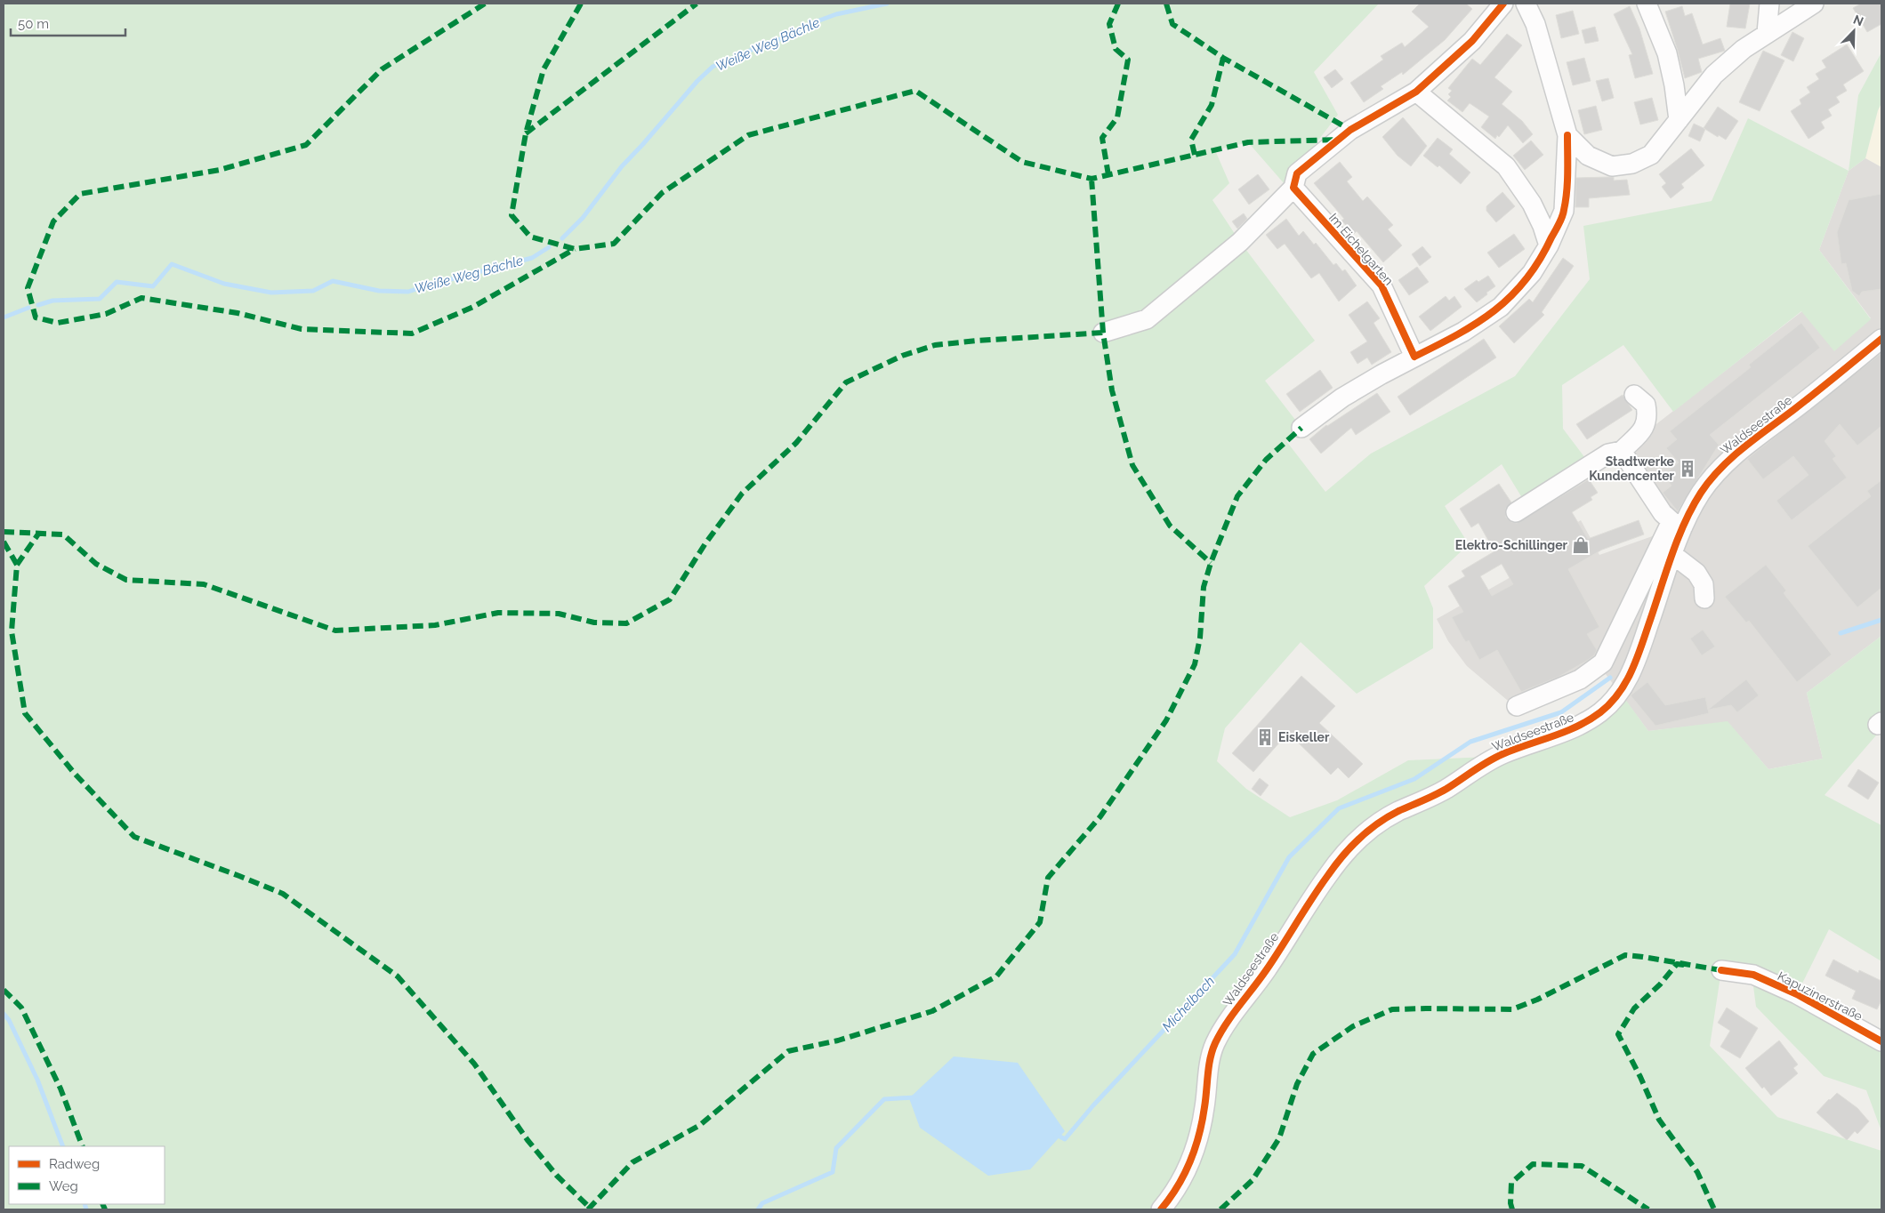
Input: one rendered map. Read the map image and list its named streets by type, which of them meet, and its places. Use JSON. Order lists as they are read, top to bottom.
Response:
{
  "streets": {
    "street": ["Im Eichelgarten", "Waldseestraße", "Kapuzinerstraße"]
  },
  "water": ["Weiße Weg Bächle", "Michelbach"],
  "places": {
    "building": ["Stadtwerke Kundencenter", "Eiskeller"],
    "shop": ["Elektro-Schillinger"]
  },
  "legend": ["Radweg", "Weg"],
  "scale_bar": "50 m",
  "north": "top right"
}
